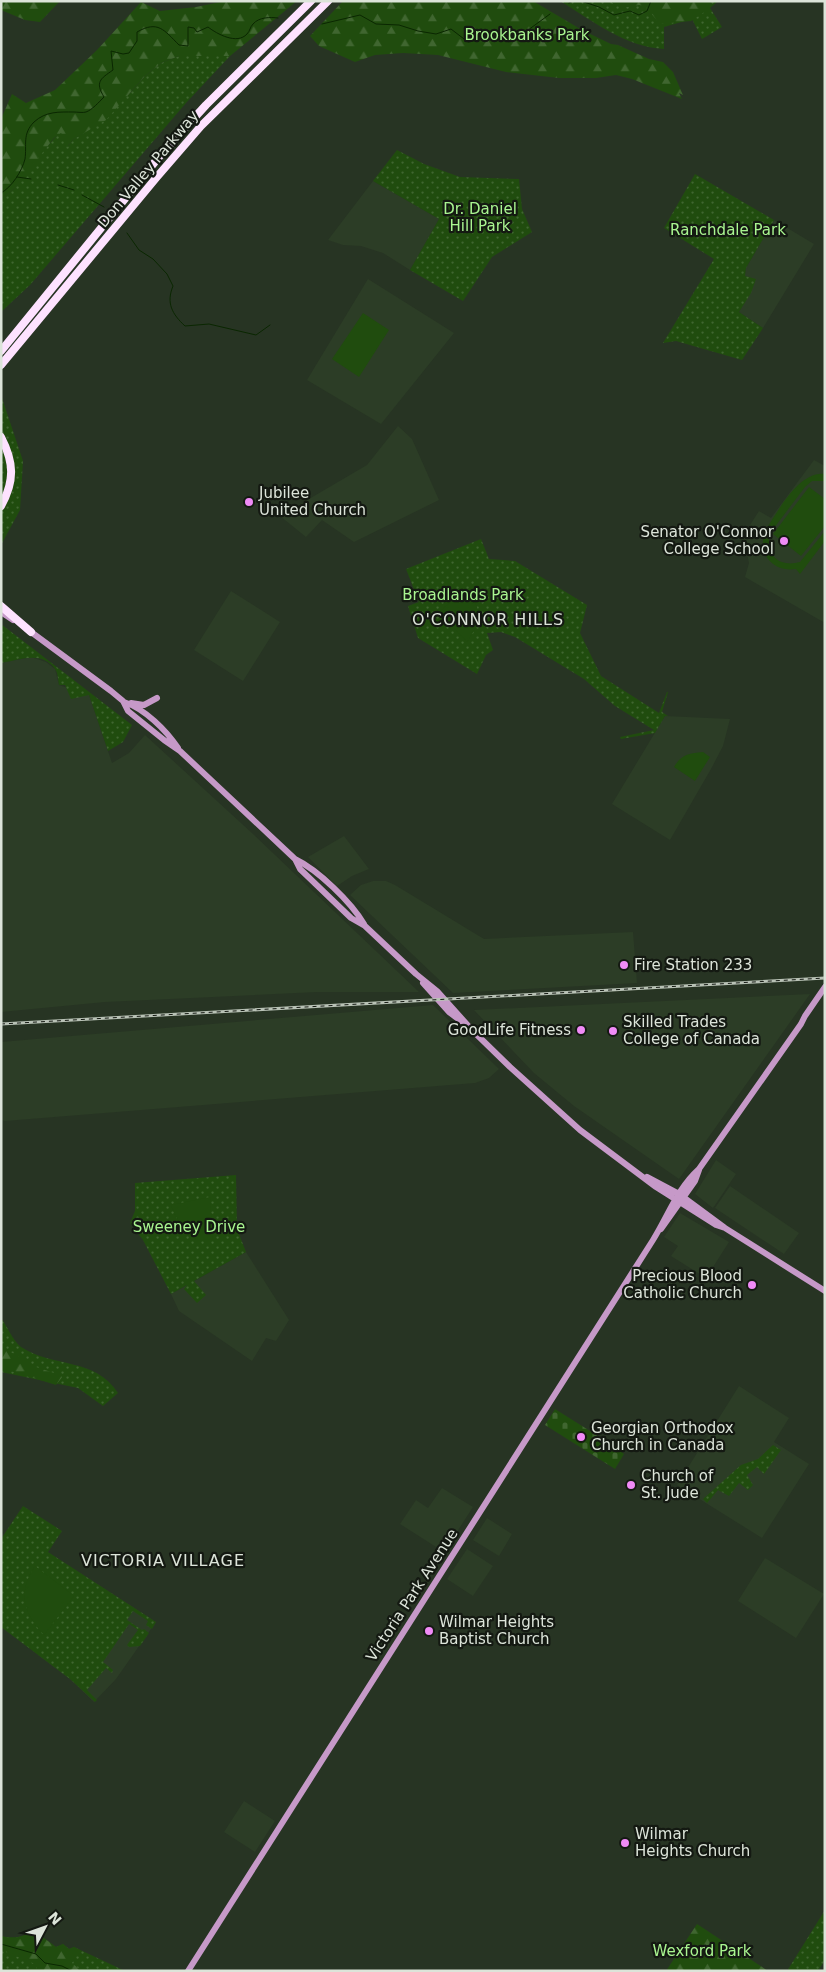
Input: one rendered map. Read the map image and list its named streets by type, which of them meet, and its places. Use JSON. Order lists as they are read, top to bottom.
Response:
{
  "streets": {
    "highway": ["Don Valley Parkway"],
    "main road": ["Victoria Park Avenue"]
  },
  "districts": ["O'CONNOR HILLS", "VICTORIA VILLAGE"],
  "parks": [
    "Brookbanks Park",
    "Dr. Daniel Hill Park",
    "Ranchdale Park",
    "Broadlands Park",
    "Sweeney Drive",
    "Wexford Park"
  ],
  "places": [
    "Jubilee United Church",
    "Senator O'Connor College School",
    "Fire Station 233",
    "GoodLife Fitness",
    "Skilled Trades College of Canada",
    "Precious Blood Catholic Church",
    "Georgian Orthodox Church in Canada",
    "Church of St. Jude",
    "Wilmar Heights Baptist Church",
    "Wilmar Heights Church"
  ],
  "north": "top right"
}
